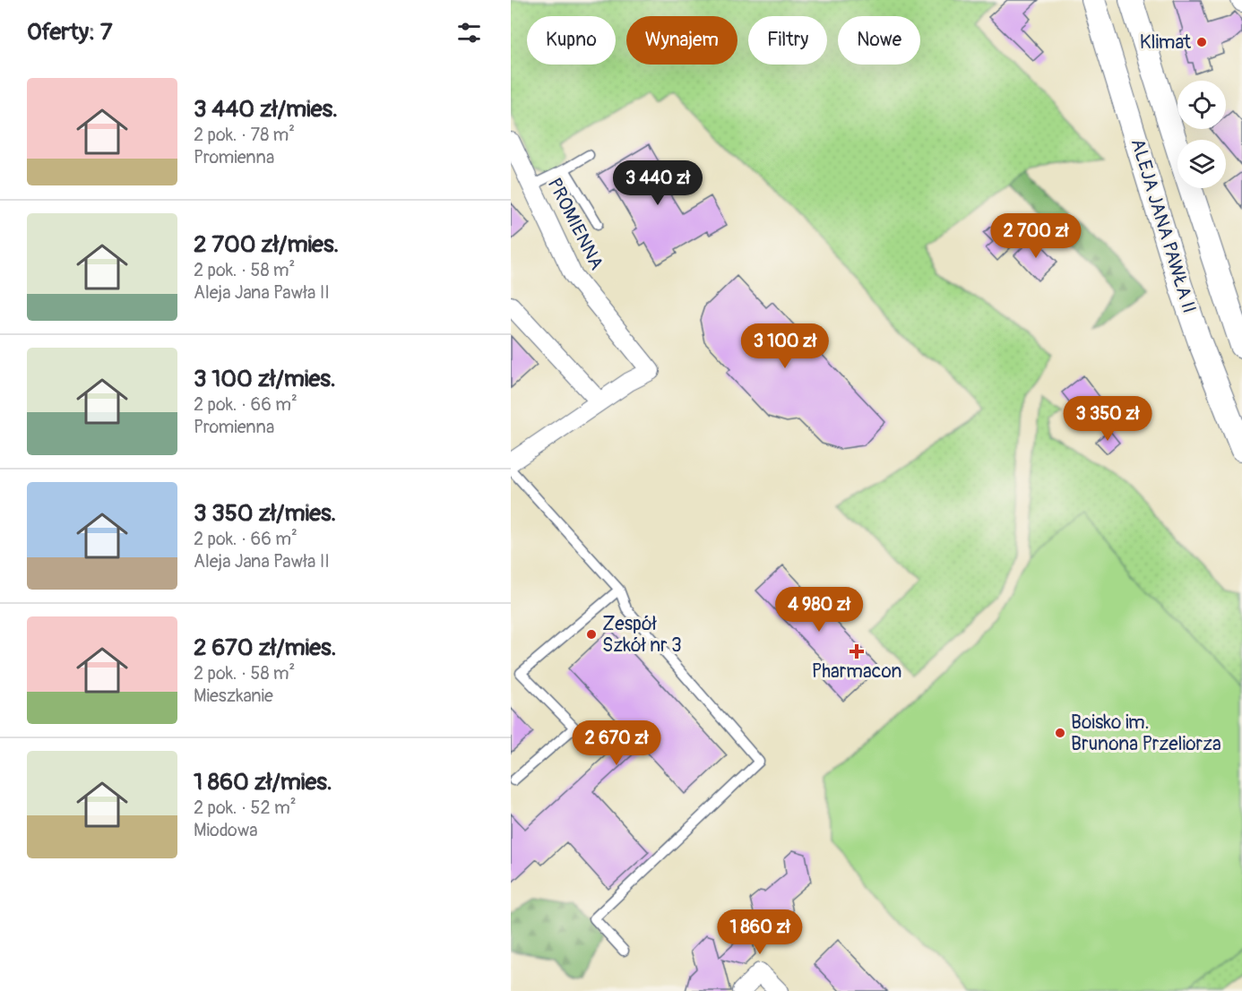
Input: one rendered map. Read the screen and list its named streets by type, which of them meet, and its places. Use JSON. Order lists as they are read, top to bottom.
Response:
{
  "streets": {
    "street": ["PROMIENNA", "ALEJA JANA PAWŁA II"]
  },
  "places": {
    "other": ["Klimat", "Zespół Szkół nr 3", "Boisko im. Brunona Przeliorza"],
    "health": ["Pharmacon"]
  },
  "page": {
    "heading": "Oferty: 7",
    "chip": [
      "Kupno",
      "Wynajem",
      "Filtry",
      "Nowe"
    ],
    "list": [
      {
        "name": "3 440 zł/mies.",
        "note": "2 pok. · 78 m² · Promienna"
      },
      {
        "name": "2 700 zł/mies.",
        "note": "2 pok. · 58 m² · Aleja Jana Pawła II"
      },
      {
        "name": "3 100 zł/mies.",
        "note": "2 pok. · 66 m² · Promienna"
      },
      {
        "name": "3 350 zł/mies.",
        "note": "2 pok. · 66 m² · Aleja Jana Pawła II"
      },
      {
        "name": "2 670 zł/mies.",
        "note": "2 pok. · 58 m² · Mieszkanie"
      },
      {
        "name": "1 860 zł/mies.",
        "note": "2 pok. · 52 m² · Miodowa"
      }
    ],
    "price": [
      "3 440 zł",
      "2 700 zł",
      "3 100 zł",
      "3 350 zł",
      "4 980 zł",
      "2 670 zł",
      "1 860 zł"
    ]
  }
}
